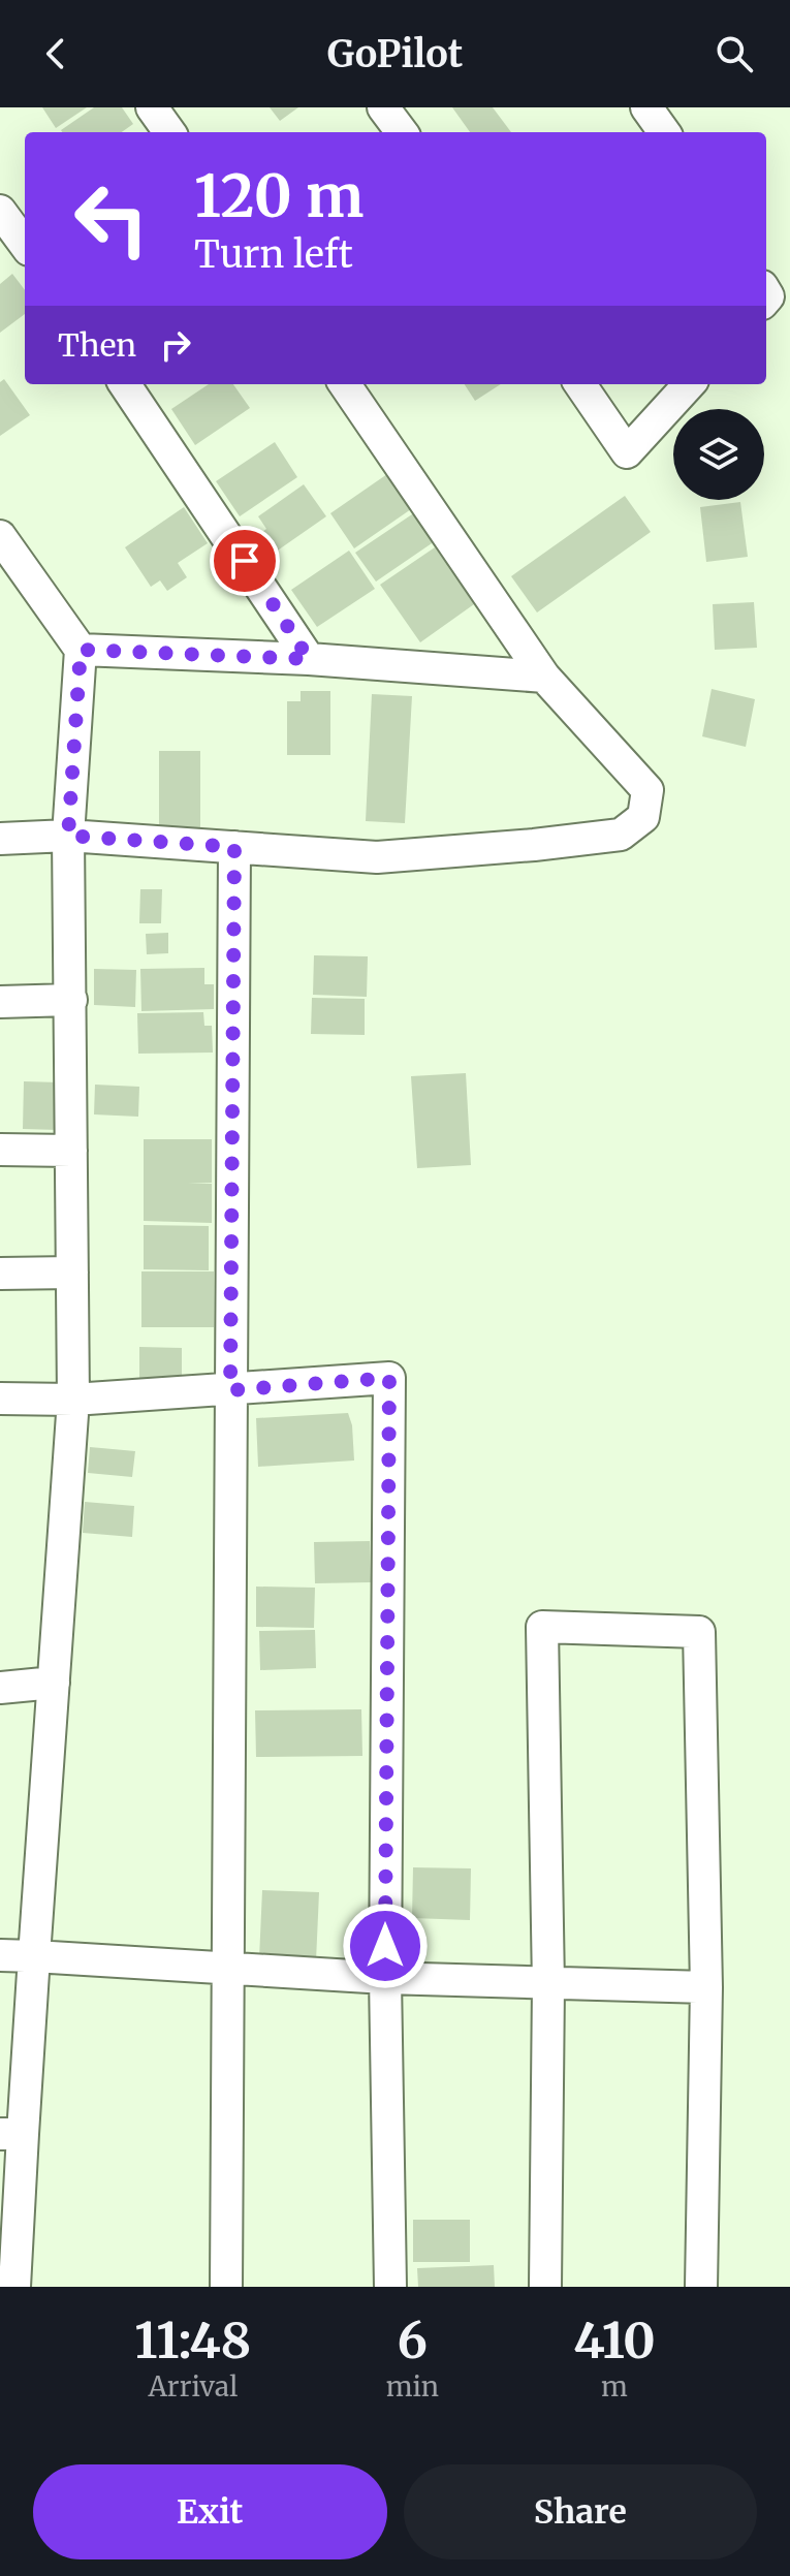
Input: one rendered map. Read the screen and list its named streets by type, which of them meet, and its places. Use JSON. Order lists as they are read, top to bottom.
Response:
{
  "page": {
    "header": "GoPilot",
    "turn": ["120 m", "Turn left"],
    "then": "Then",
    "eta": [
      "11:48",
      "Arrival",
      "6",
      "min",
      "410",
      "m"
    ],
    "buttons": ["Exit", "Share"]
  }
}
